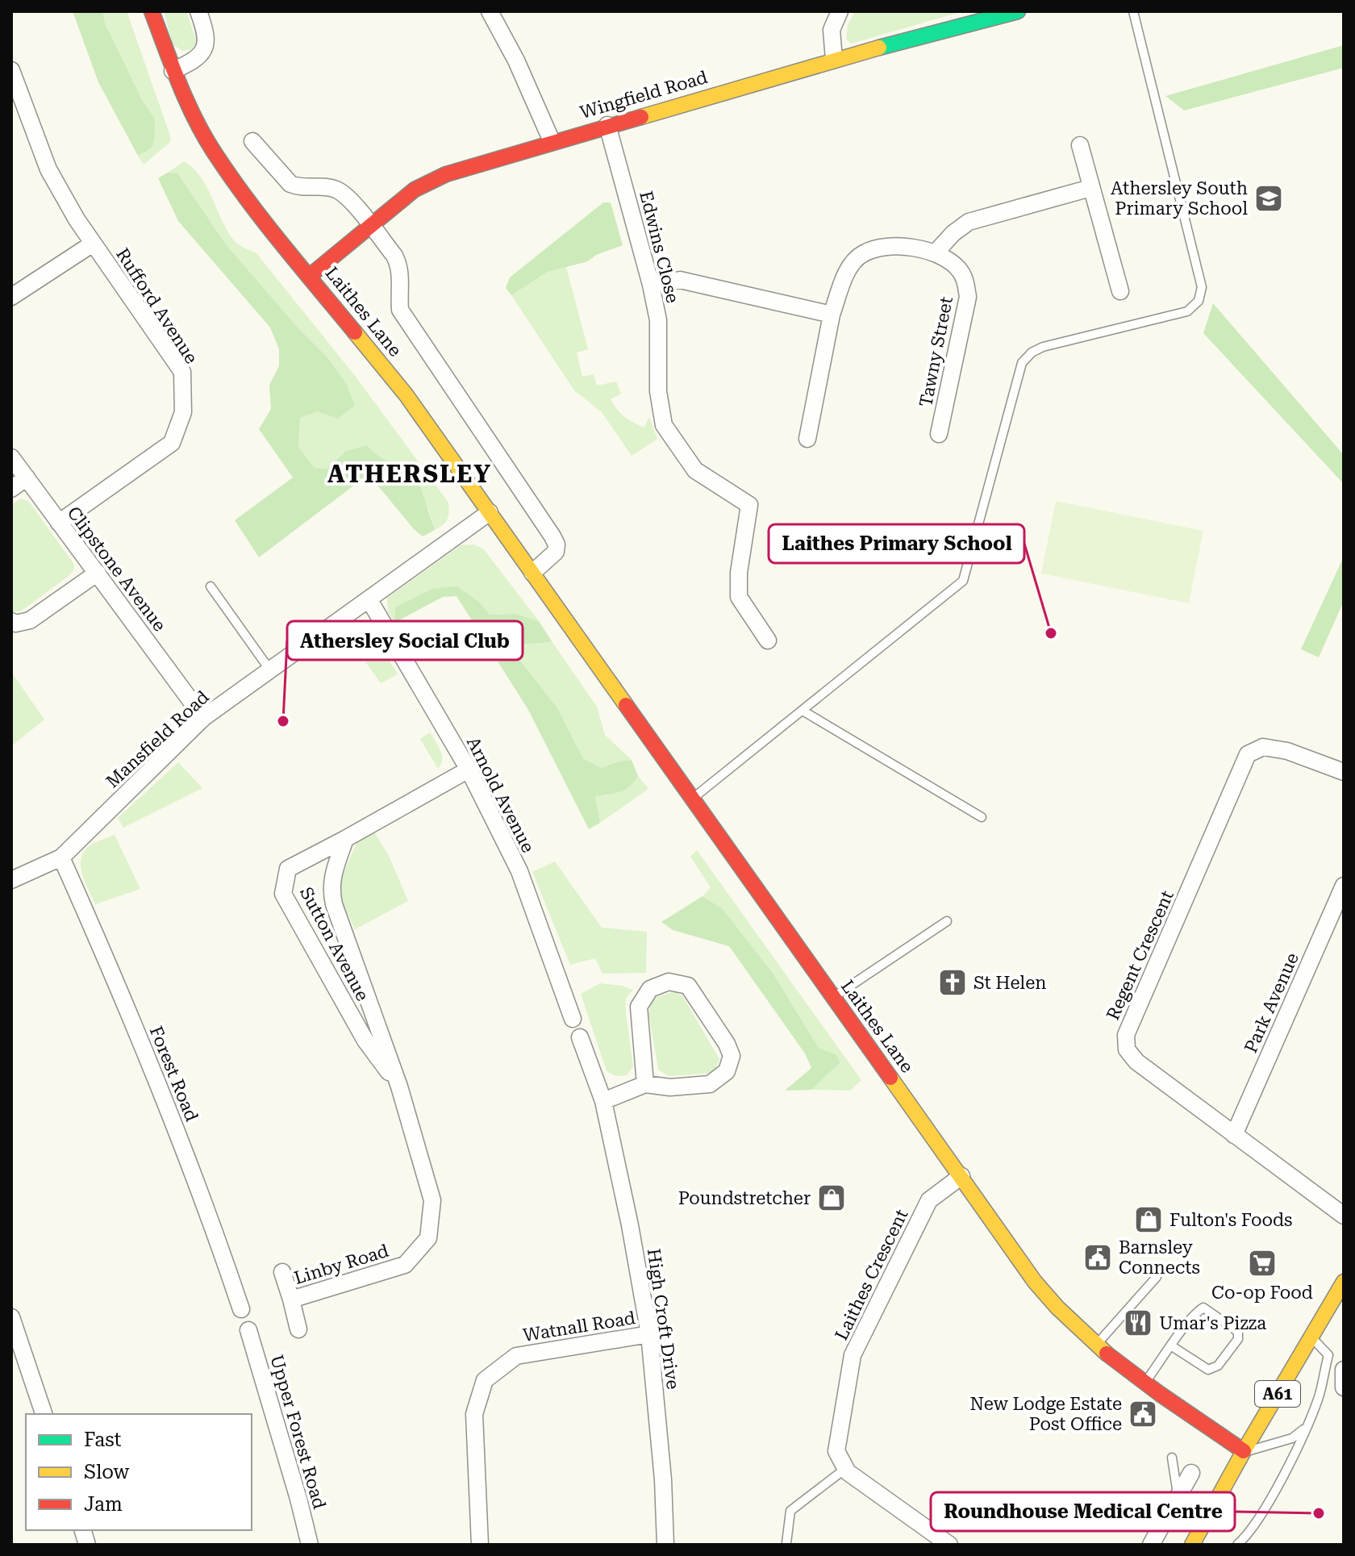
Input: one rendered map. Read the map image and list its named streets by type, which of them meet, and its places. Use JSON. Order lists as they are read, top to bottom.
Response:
{
  "streets": {
    "main road": ["Wingfield Road", "Laithes Lane", "A61"],
    "street": [
      "Edwins Close",
      "Rufford Avenue",
      "Tawny Street",
      "Clipstone Avenue",
      "Mansfield Road",
      "Arnold Avenue",
      "Sutton Avenue",
      "Regent Crescent",
      "Park Avenue",
      "Forest Road",
      "Linby Road",
      "Laithes Crescent",
      "High Croft Drive",
      "Watnall Road",
      "Upper Forest Road"
    ]
  },
  "crossings": [
    ["Wingfield Road", "Edwins Close"],
    ["Wingfield Road", "Laithes Lane"],
    ["Rufford Avenue", "Clipstone Avenue"],
    ["Laithes Lane", "Mansfield Road"],
    ["Laithes Lane", "Laithes Crescent"],
    ["Laithes Lane", "A61"],
    ["Mansfield Road", "Arnold Avenue"],
    ["Mansfield Road", "Forest Road"],
    ["Arnold Avenue", "Sutton Avenue"],
    ["Sutton Avenue", "Linby Road"],
    ["Regent Crescent", "Park Avenue"],
    ["High Croft Drive", "Watnall Road"]
  ],
  "districts": ["ATHERSLEY"],
  "places": {
    "school or university": ["Athersley South Primary School"],
    "other": ["Laithes Primary School", "Athersley Social Club", "Roundhouse Medical Centre"],
    "church": ["St Helen"],
    "shop": ["Poundstretcher", "Fulton's Foods"],
    "public building": ["Barnsley Connects", "New Lodge Estate Post Office"],
    "supermarket": ["Co-op Food"],
    "restaurant": ["Umar's Pizza"]
  },
  "legend": ["Fast", "Slow", "Jam"]
}
